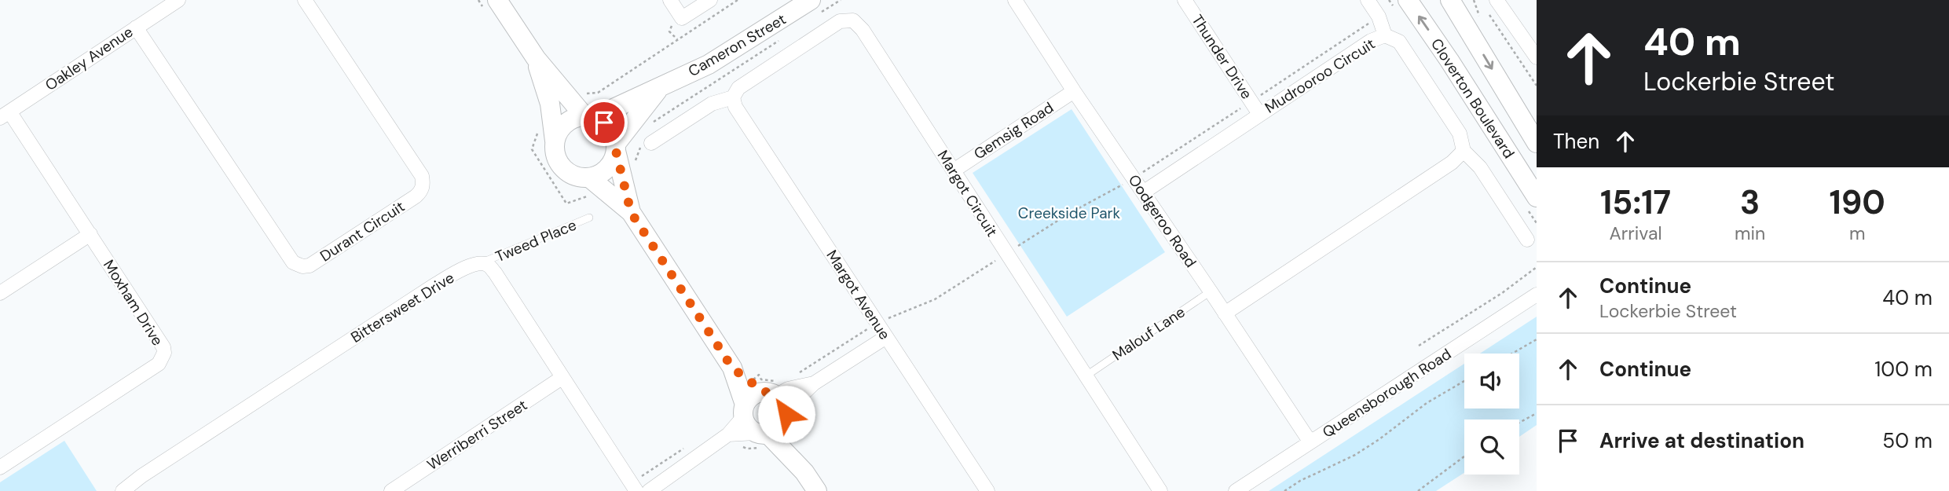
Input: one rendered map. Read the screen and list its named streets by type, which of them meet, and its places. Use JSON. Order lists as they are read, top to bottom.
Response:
{
  "streets": {
    "street": [
      "Cameron Street",
      "Thunder Drive",
      "Oakley Avenue",
      "Mudrooroo Circuit",
      "Cloverton Boulevard",
      "Gemsig Road",
      "Margot Circuit",
      "Oodgeroo Road",
      "Durant Circuit",
      "Margot Avenue",
      "Moxham Drive",
      "Bittersweet Drive",
      "Queensborough Road",
      "Werriberri Street"
    ],
    "lane": ["Tweed Place", "Malouf Lane"]
  },
  "crossings": [
    ["Thunder Drive", "Mudrooroo Circuit"],
    ["Oakley Avenue", "Durant Circuit"],
    ["Oakley Avenue", "Moxham Drive"],
    ["Mudrooroo Circuit", "Oodgeroo Road"],
    ["Gemsig Road", "Margot Circuit"],
    ["Gemsig Road", "Oodgeroo Road"],
    ["Margot Circuit", "Margot Avenue"],
    ["Margot Circuit", "Malouf Lane"],
    ["Oodgeroo Road", "Malouf Lane"],
    ["Oodgeroo Road", "Queensborough Road"],
    ["Tweed Place", "Bittersweet Drive"]
  ],
  "parks": ["Creekside Park"],
  "page": {
    "turn": ["40 m", "Lockerbie Street"],
    "then": "Then",
    "eta": [
      "15:17",
      "Arrival",
      "3",
      "min",
      "190",
      "m"
    ],
    "list": [
      {
        "name": "Continue",
        "note": "Lockerbie Street",
        "value": "40 m"
      },
      {
        "name": "Continue",
        "value": "100 m"
      },
      {
        "name": "Arrive at destination",
        "value": "50 m"
      }
    ]
  }
}
